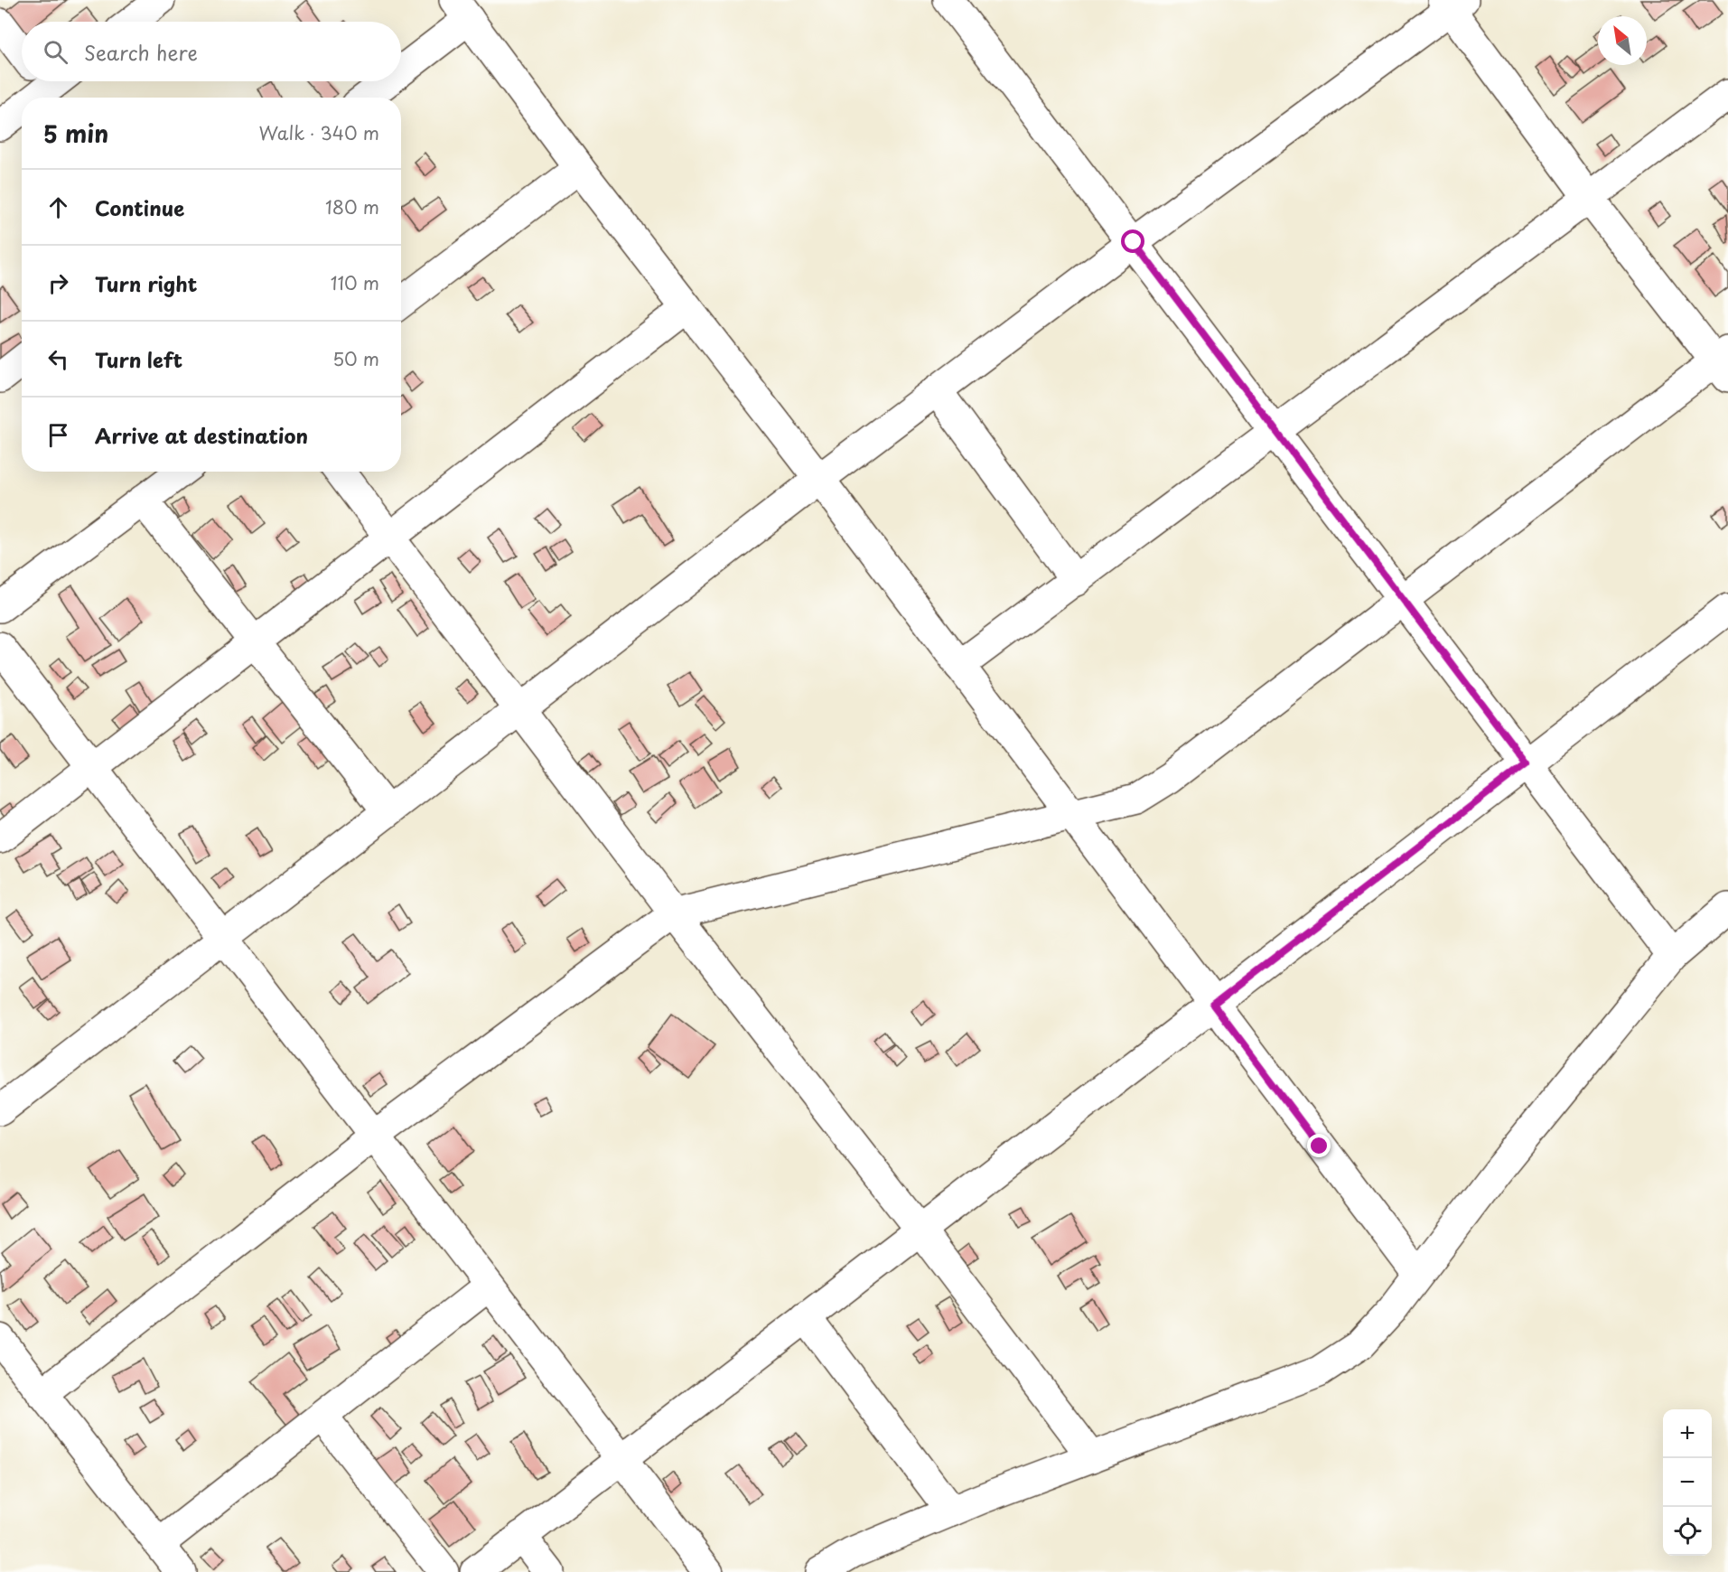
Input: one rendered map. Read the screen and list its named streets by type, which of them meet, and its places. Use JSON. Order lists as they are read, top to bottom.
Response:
{
  "north": "top left",
  "page": {
    "search": "Search here",
    "heading": ["5 min", "Walk · 340 m"],
    "list": [
      ["Continue", "180 m"],
      ["Turn right", "110 m"],
      ["Turn left", "50 m"],
      "Arrive at destination"
    ],
    "map_buttons": ["+", "−"]
  }
}
